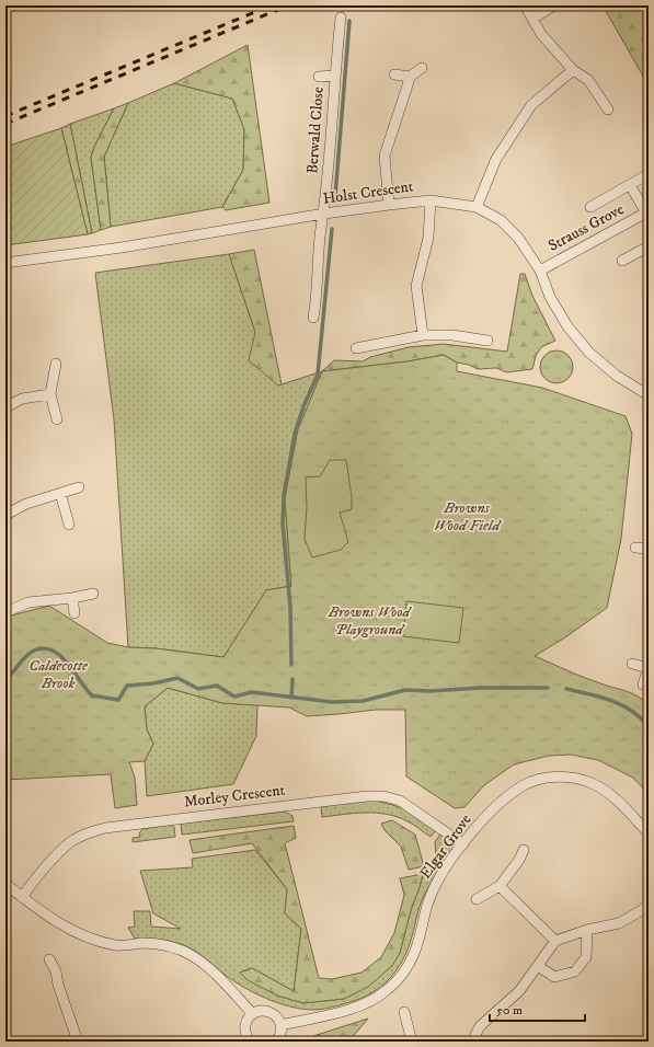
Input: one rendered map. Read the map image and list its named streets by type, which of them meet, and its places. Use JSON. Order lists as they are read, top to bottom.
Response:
{
  "streets": {
    "street": [
      "Berwald Close",
      "Holst Crescent",
      "Strauss Grove",
      "Morley Crescent",
      "Elgar Grove"
    ]
  },
  "crossings": [
    ["Berwald Close", "Holst Crescent"],
    ["Holst Crescent", "Strauss Grove"],
    ["Morley Crescent", "Elgar Grove"]
  ],
  "parks": ["Browns Wood Field", "Browns Wood Playground", "Caldecotte Brook"],
  "scale_bar": "50 m"
}
